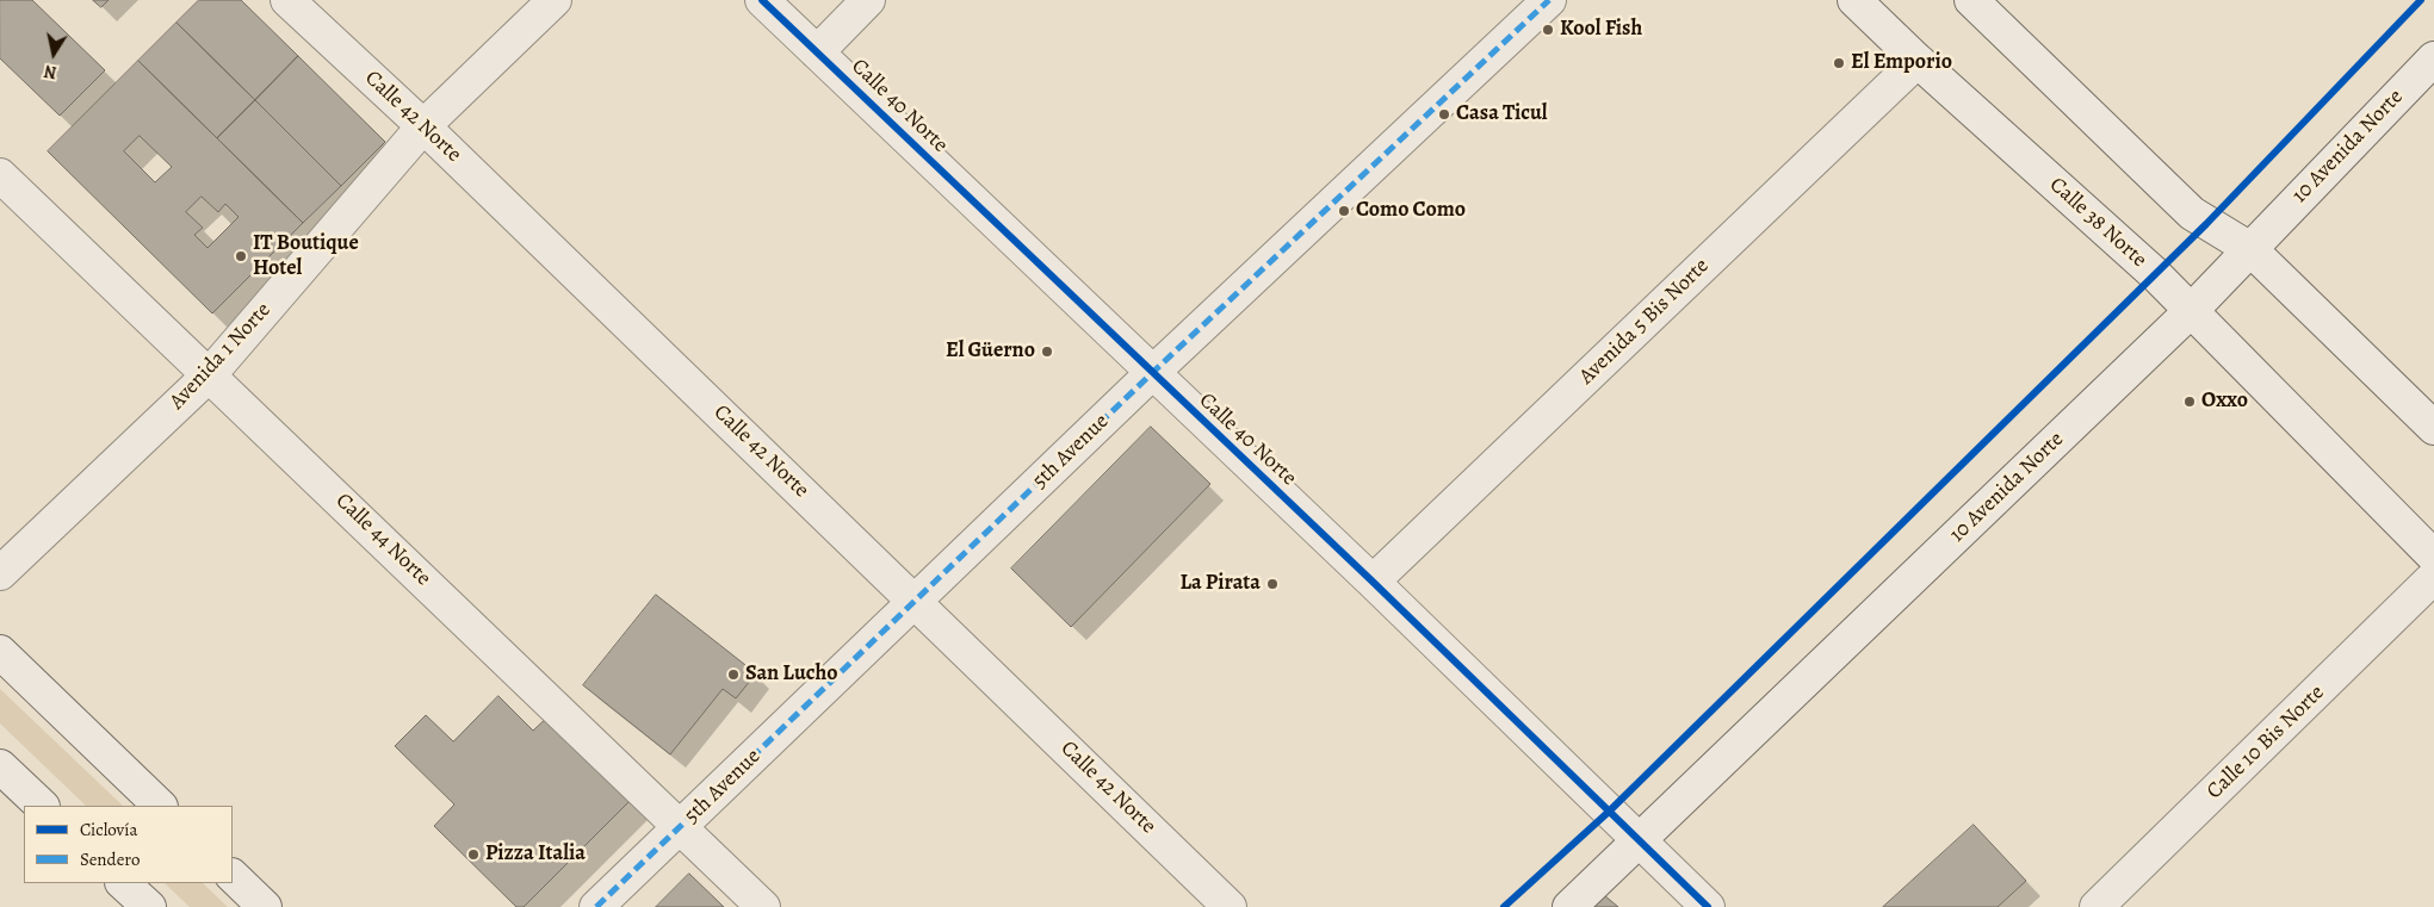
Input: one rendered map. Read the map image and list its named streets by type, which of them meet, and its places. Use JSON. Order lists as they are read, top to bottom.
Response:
{
  "streets": {
    "street": [
      "Calle 40 Norte",
      "Calle 42 Norte",
      "10 Avenida Norte",
      "Calle 38 Norte",
      "Avenida 5 Bis Norte",
      "Avenida 1 Norte",
      "5th Avenue",
      "Calle 44 Norte",
      "Calle 10 Bis Norte"
    ]
  },
  "crossings": [
    ["Calle 40 Norte", "10 Avenida Norte"],
    ["Calle 40 Norte", "Avenida 5 Bis Norte"],
    ["Calle 40 Norte", "5th Avenue"],
    ["Calle 42 Norte", "Avenida 1 Norte"],
    ["Calle 42 Norte", "5th Avenue"],
    ["10 Avenida Norte", "Calle 38 Norte"],
    ["Calle 38 Norte", "Avenida 5 Bis Norte"],
    ["Avenida 1 Norte", "Calle 44 Norte"],
    ["5th Avenue", "Calle 44 Norte"]
  ],
  "places": [
    "Kool Fish",
    "El Emporio",
    "Casa Ticul",
    "Como Como",
    "IT Boutique Hotel",
    "El Güerno",
    "Oxxo",
    "La Pirata",
    "San Lucho",
    "Pizza Italia"
  ],
  "legend": ["Ciclovía", "Sendero"],
  "north": "bottom"
}
